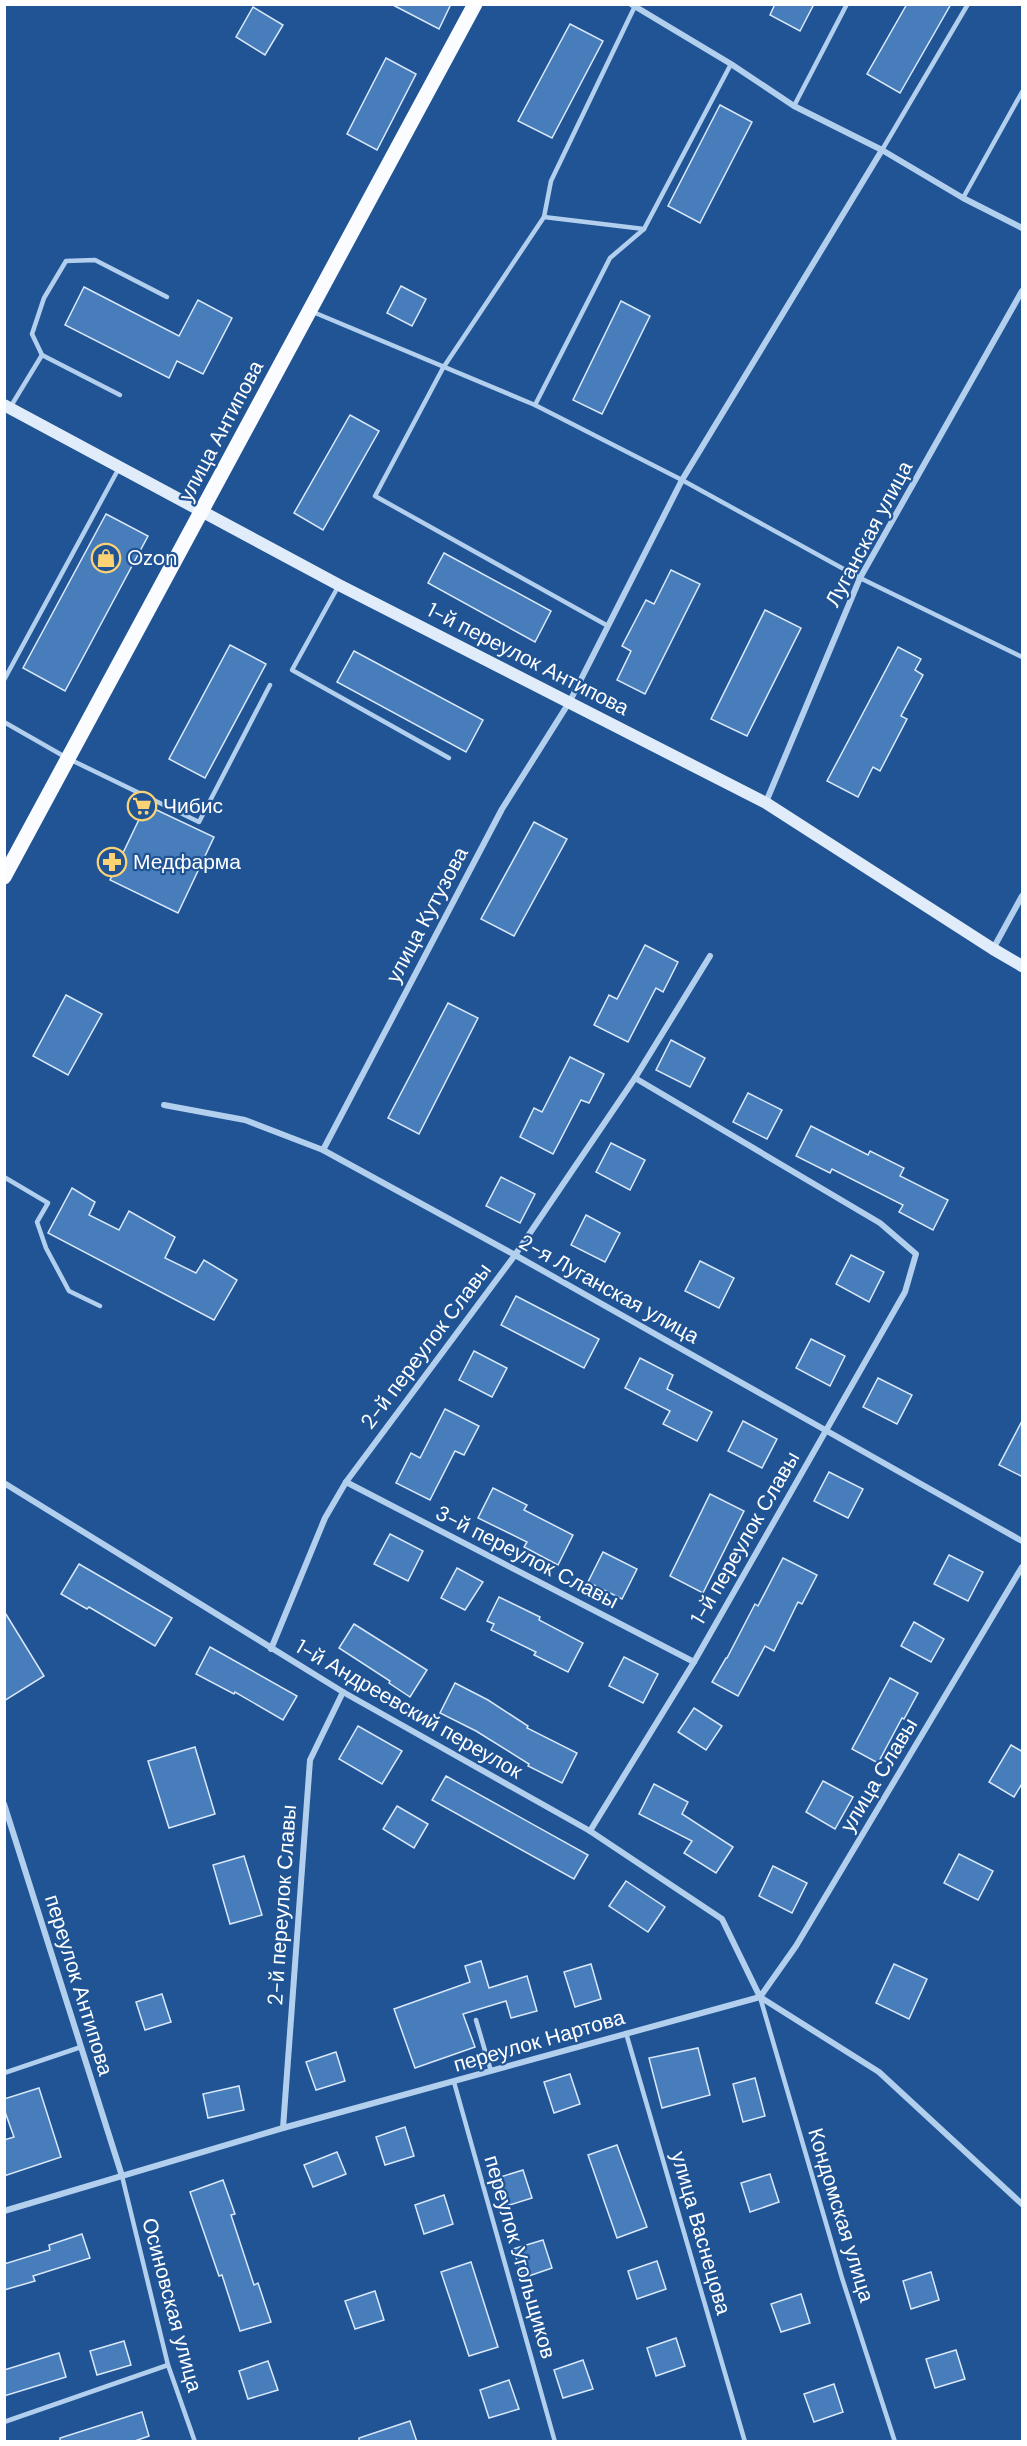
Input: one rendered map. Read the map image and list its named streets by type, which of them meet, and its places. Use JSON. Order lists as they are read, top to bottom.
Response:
{
  "streets": {
    "main road": ["улица Антипова", "1-й переулок Антипова"],
    "street": [
      "Луганская улица",
      "улица Кутузова",
      "2-я Луганская улица",
      "2-й переулок Славы",
      "1-й переулок Славы",
      "3-й переулок Славы",
      "1-й Андреевский переулок",
      "улица Славы",
      "переулок Антипова",
      "переулок Нартова"
    ],
    "lane": [
      "Кондомская улица",
      "улица Васнецова",
      "переулок Угольщиков",
      "Осиновская улица"
    ]
  },
  "crossings": [
    ["улица Антипова", "1-й переулок Антипова"],
    ["Луганская улица", "1-й переулок Антипова"],
    ["1-й переулок Антипова", "улица Кутузова"],
    ["улица Кутузова", "2-я Луганская улица"],
    ["2-я Луганская улица", "2-й переулок Славы"],
    ["2-я Луганская улица", "1-й переулок Славы"],
    ["2-й переулок Славы", "1-й переулок Славы"],
    ["2-й переулок Славы", "3-й переулок Славы"],
    ["2-й переулок Славы", "1-й Андреевский переулок"],
    ["2-й переулок Славы", "переулок Нартова"],
    ["1-й переулок Славы", "3-й переулок Славы"],
    ["1-й переулок Славы", "1-й Андреевский переулок"],
    ["1-й Андреевский переулок", "улица Славы"],
    ["1-й Андреевский переулок", "переулок Нартова"],
    ["1-й Андреевский переулок", "Кондомская улица"],
    ["улица Славы", "переулок Нартова"],
    ["улица Славы", "Кондомская улица"],
    ["переулок Антипова", "переулок Нартова"],
    ["переулок Антипова", "Осиновская улица"],
    ["переулок Нартова", "Кондомская улица"],
    ["переулок Нартова", "улица Васнецова"],
    ["переулок Нартова", "переулок Угольщиков"],
    ["переулок Нартова", "Осиновская улица"]
  ],
  "places": {
    "shop": ["Ozon"],
    "supermarket": ["Чибис"],
    "pharmacy": ["Медфарма"]
  }
}
